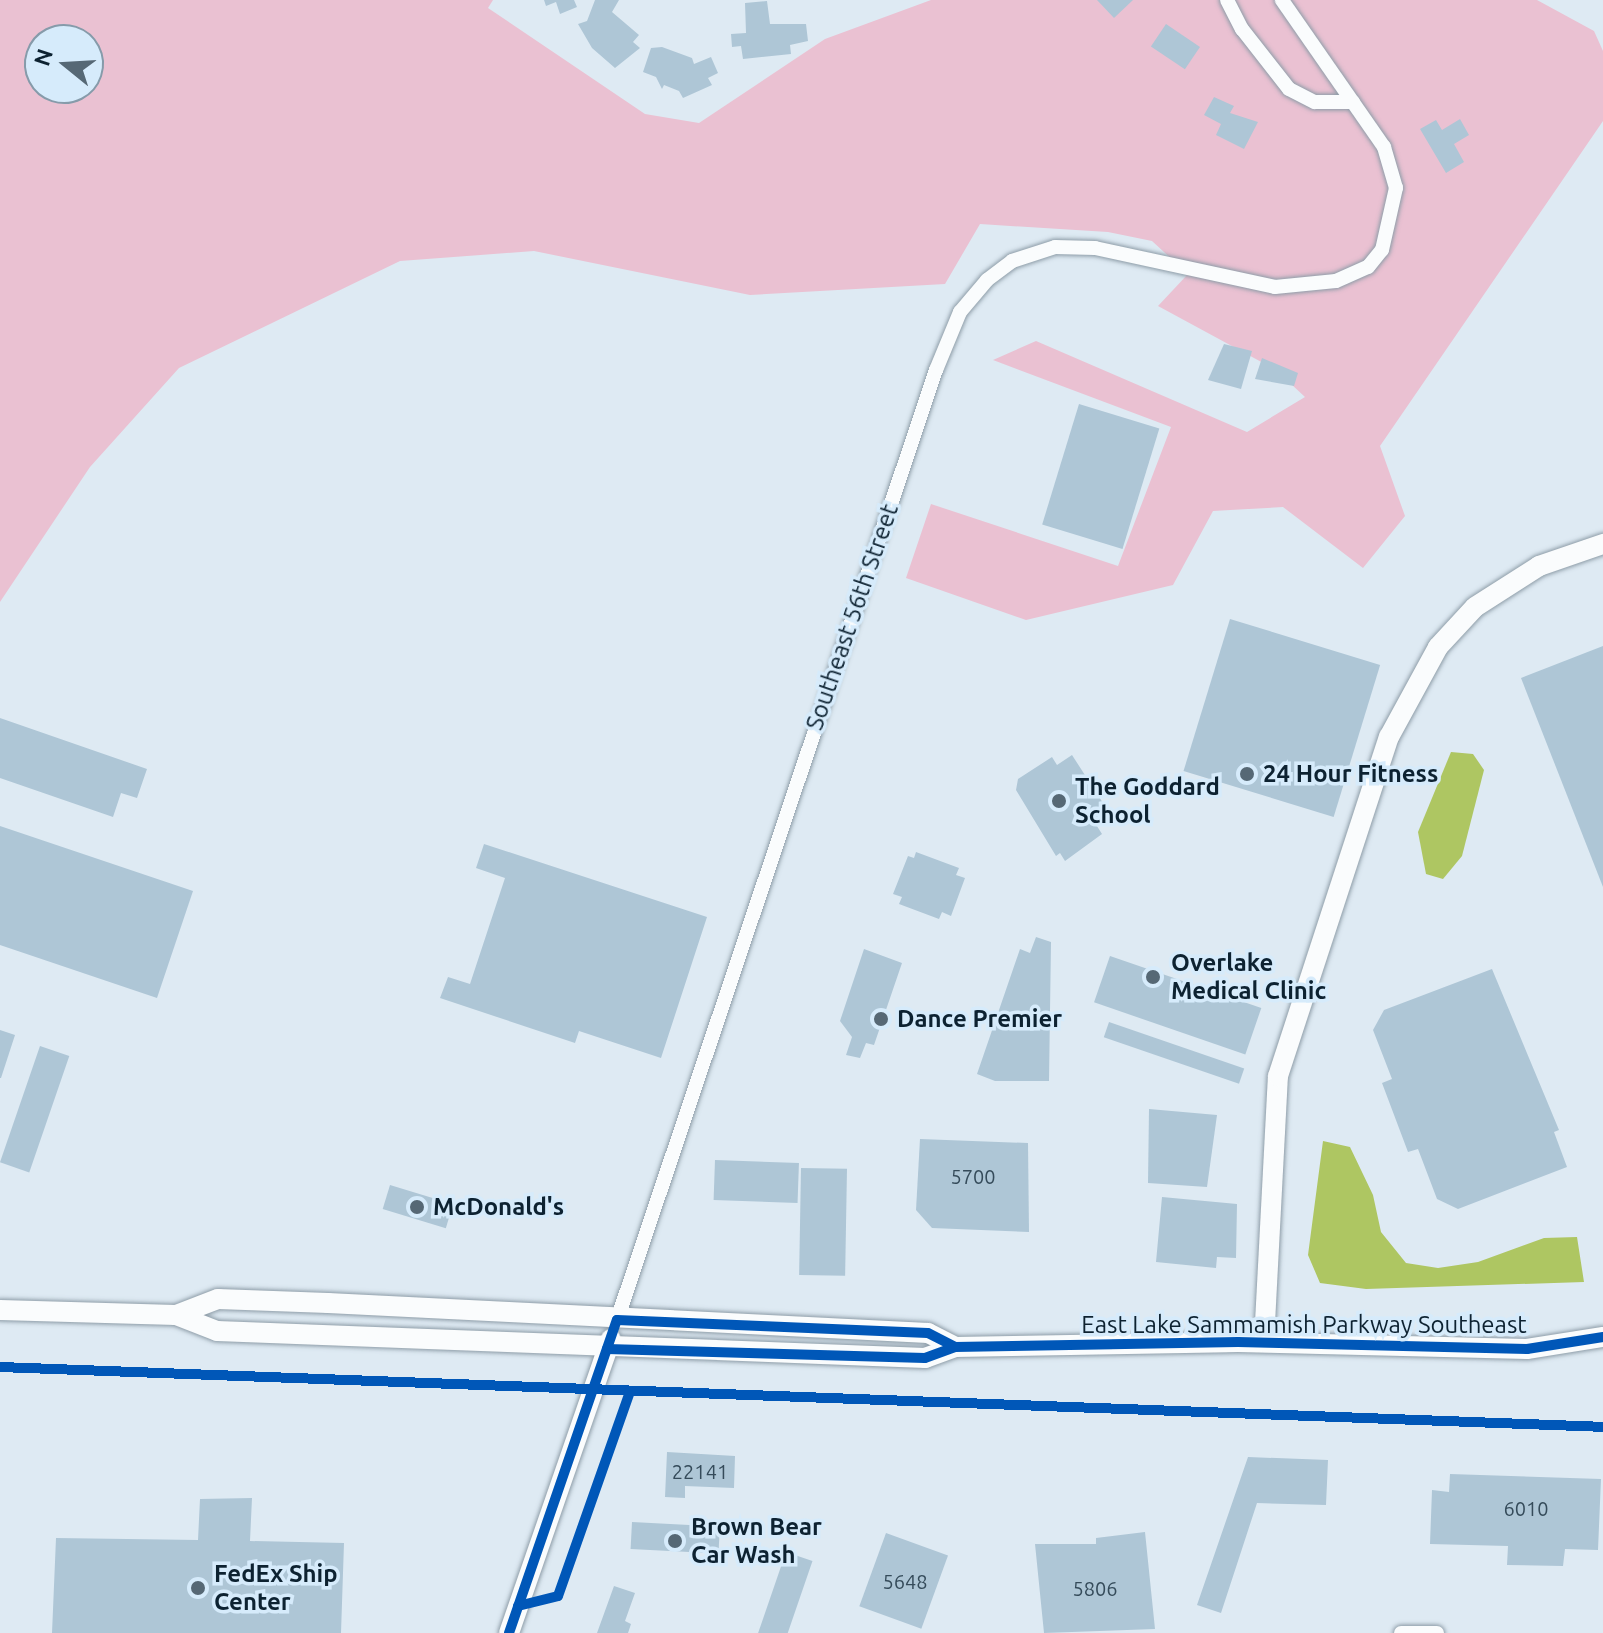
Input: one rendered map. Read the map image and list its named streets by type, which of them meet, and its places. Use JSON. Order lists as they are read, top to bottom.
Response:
{
  "streets": {
    "main road": ["Southeast 56th Street", "East Lake Sammamish Parkway Southeast"]
  },
  "crossings": [
    ["Southeast 56th Street", "East Lake Sammamish Parkway Southeast"]
  ],
  "places": [
    "24 Hour Fitness",
    "The Goddard School",
    "Overlake Medical Clinic",
    "Dance Premier",
    "McDonald's",
    "Brown Bear Car Wash",
    "FedEx Ship Center"
  ],
  "house_numbers": [
    "5700",
    "22141",
    "6010",
    "5648",
    "5806"
  ],
  "north": "left"
}
